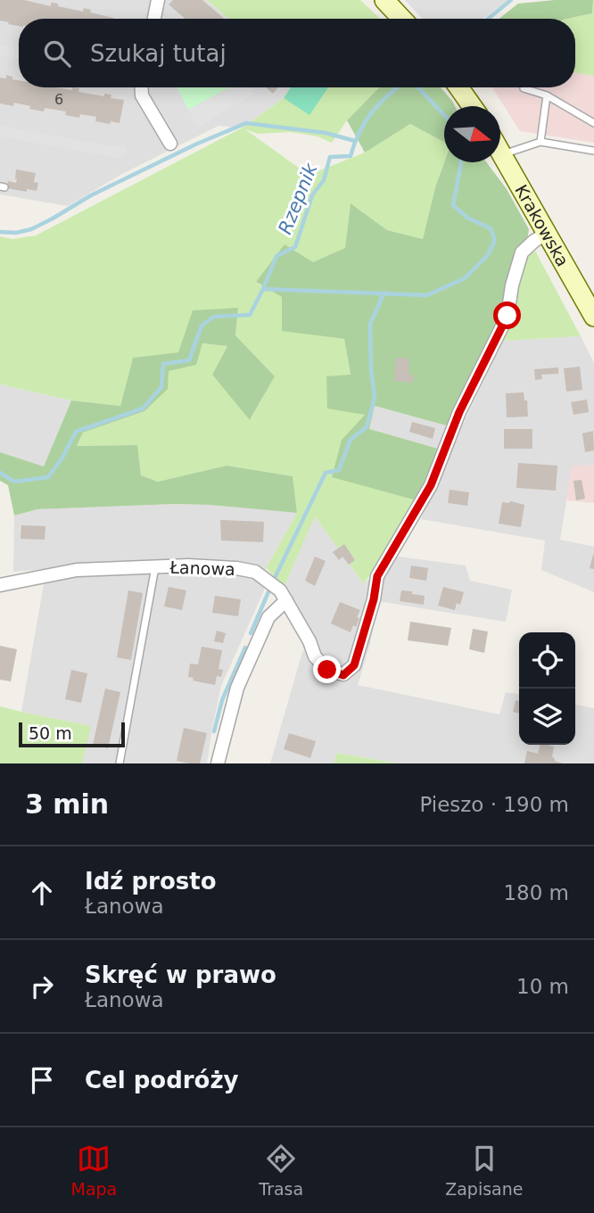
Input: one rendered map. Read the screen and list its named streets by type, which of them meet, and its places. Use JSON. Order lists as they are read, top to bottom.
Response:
{
  "streets": {
    "main road": ["Krakowska"],
    "street": ["Łanowa"]
  },
  "crossings": [
    ["Krakowska", "Łanowa"]
  ],
  "water": ["Rzepnik"],
  "house_numbers": ["6"],
  "scale_bar": "50 m",
  "north": "right",
  "page": {
    "search": "Szukaj tutaj",
    "scale": "50 m",
    "heading": ["3 min", "Pieszo · 190 m"],
    "list": [
      ["Idź prosto", "Łanowa", "180 m"],
      ["Skręć w prawo", "Łanowa", "10 m"],
      "Cel podróży"
    ],
    "nav": ["Mapa", "Trasa", "Zapisane"]
  }
}
